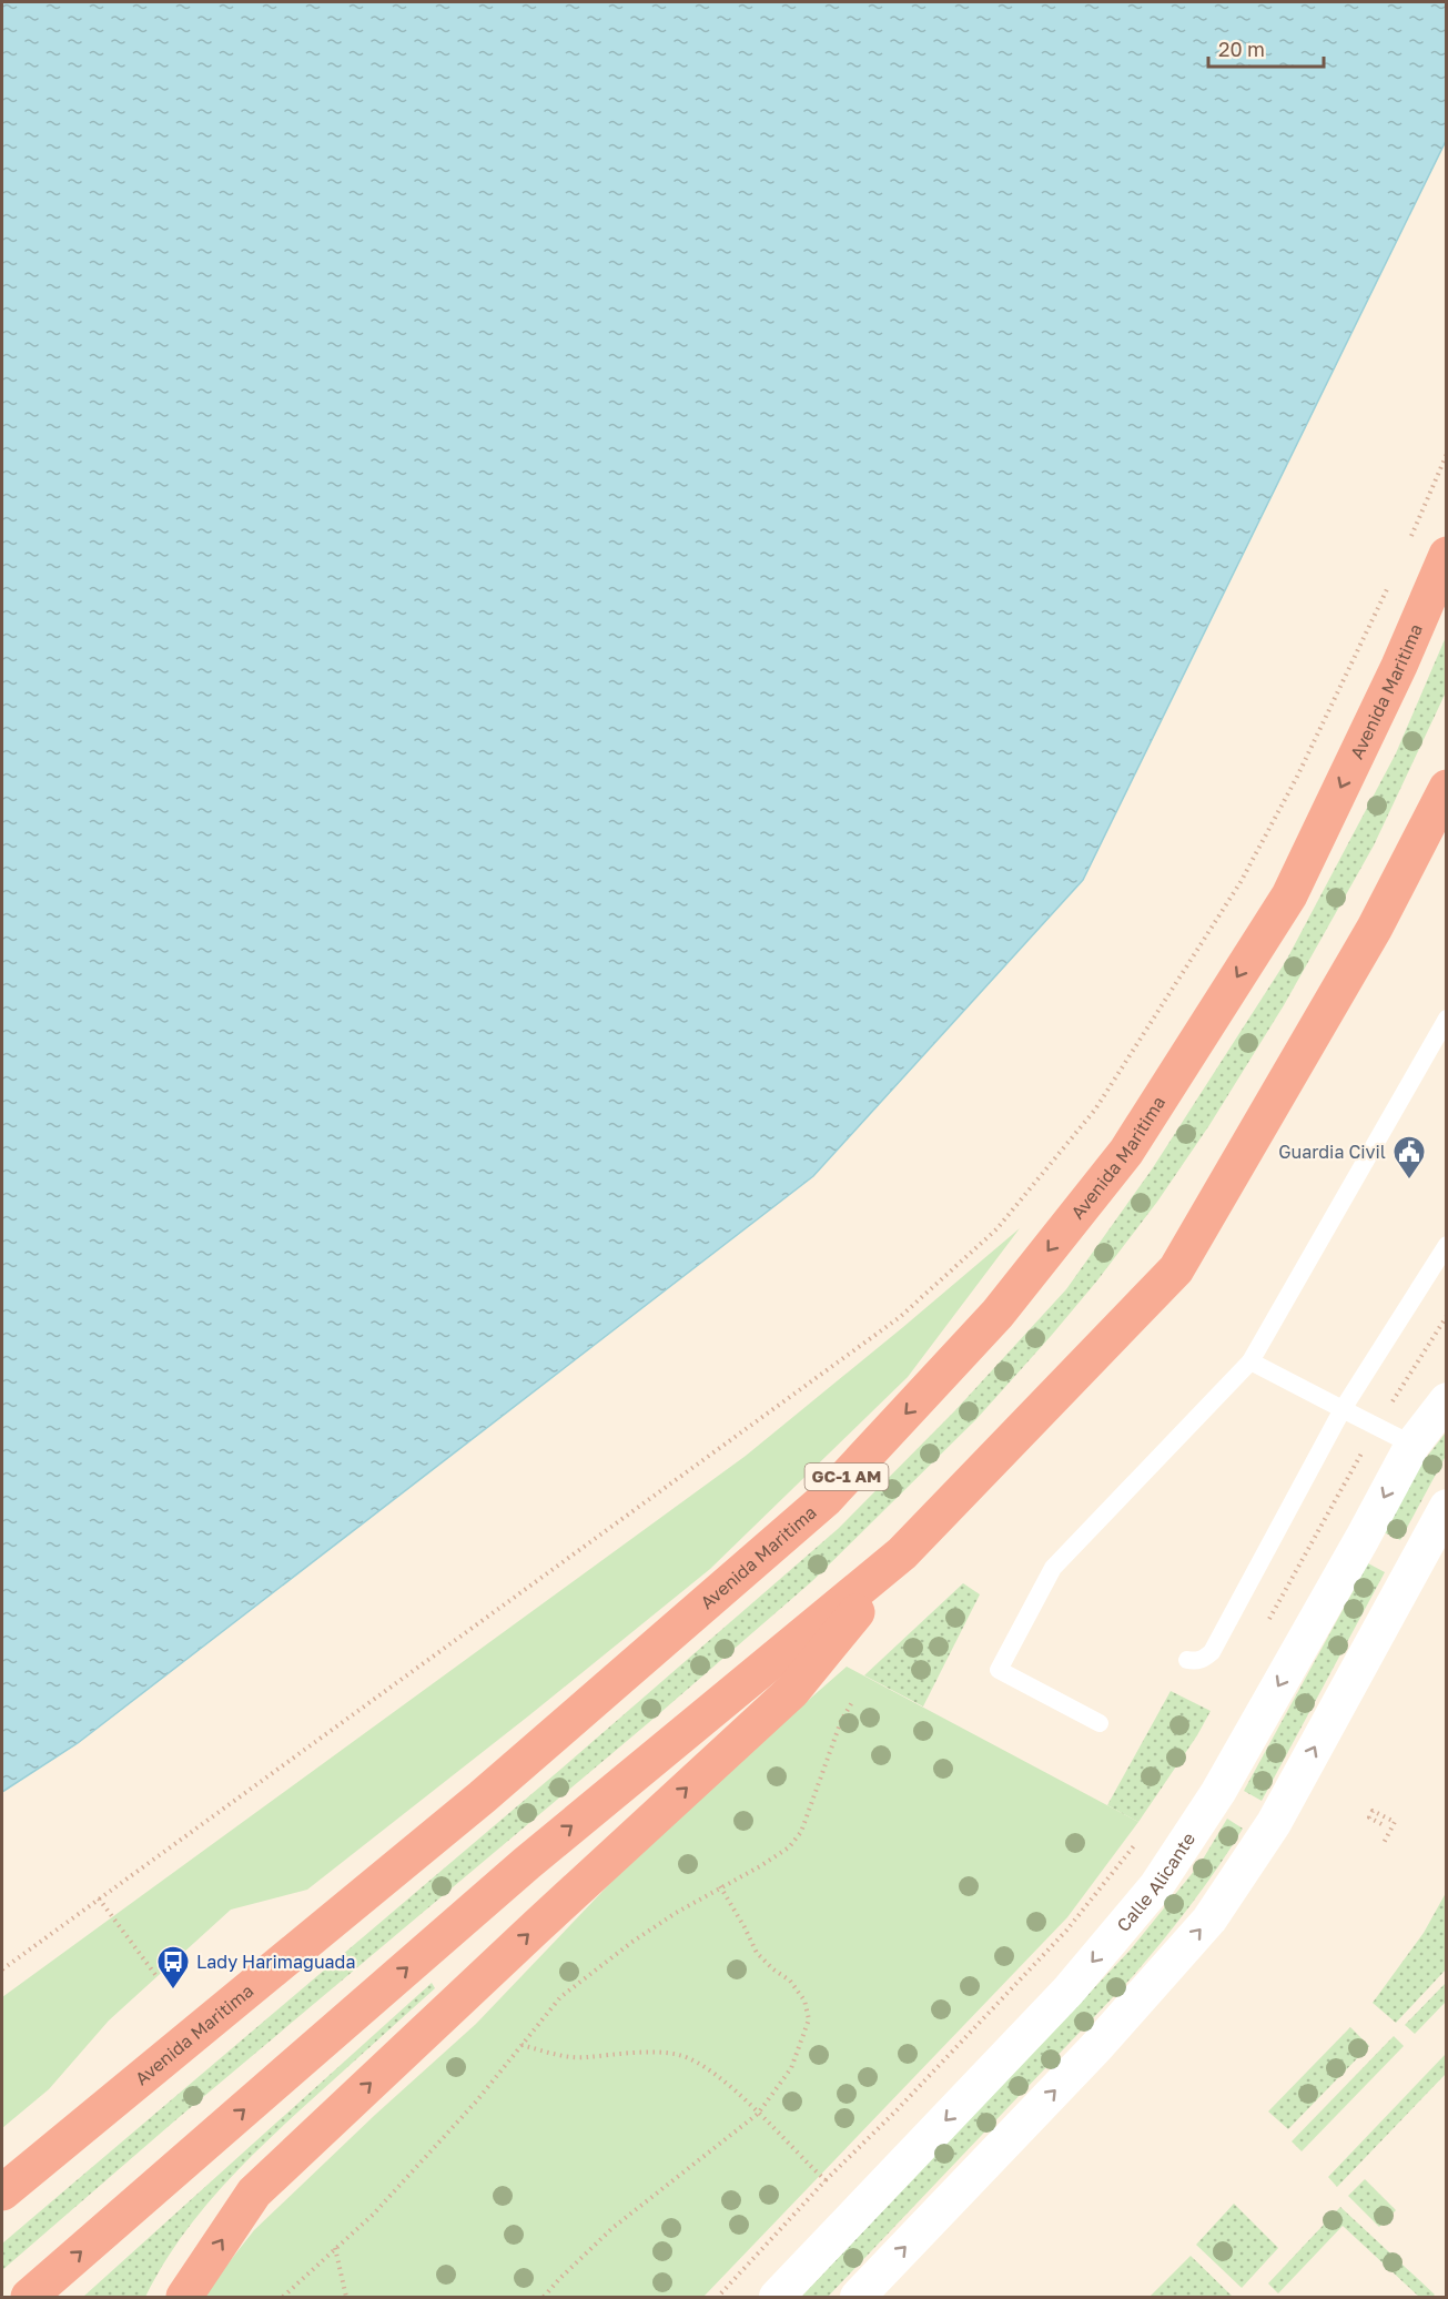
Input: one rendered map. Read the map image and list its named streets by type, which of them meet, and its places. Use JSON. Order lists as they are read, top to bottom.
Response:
{
  "streets": {
    "highway": ["Avenida Maritima", "GC-1 AM"],
    "street": ["Calle Alicante"]
  },
  "places": {
    "public building": ["Guardia Civil"],
    "bus stop": ["Lady Harimaguada"]
  },
  "scale_bar": "20 m"
}
